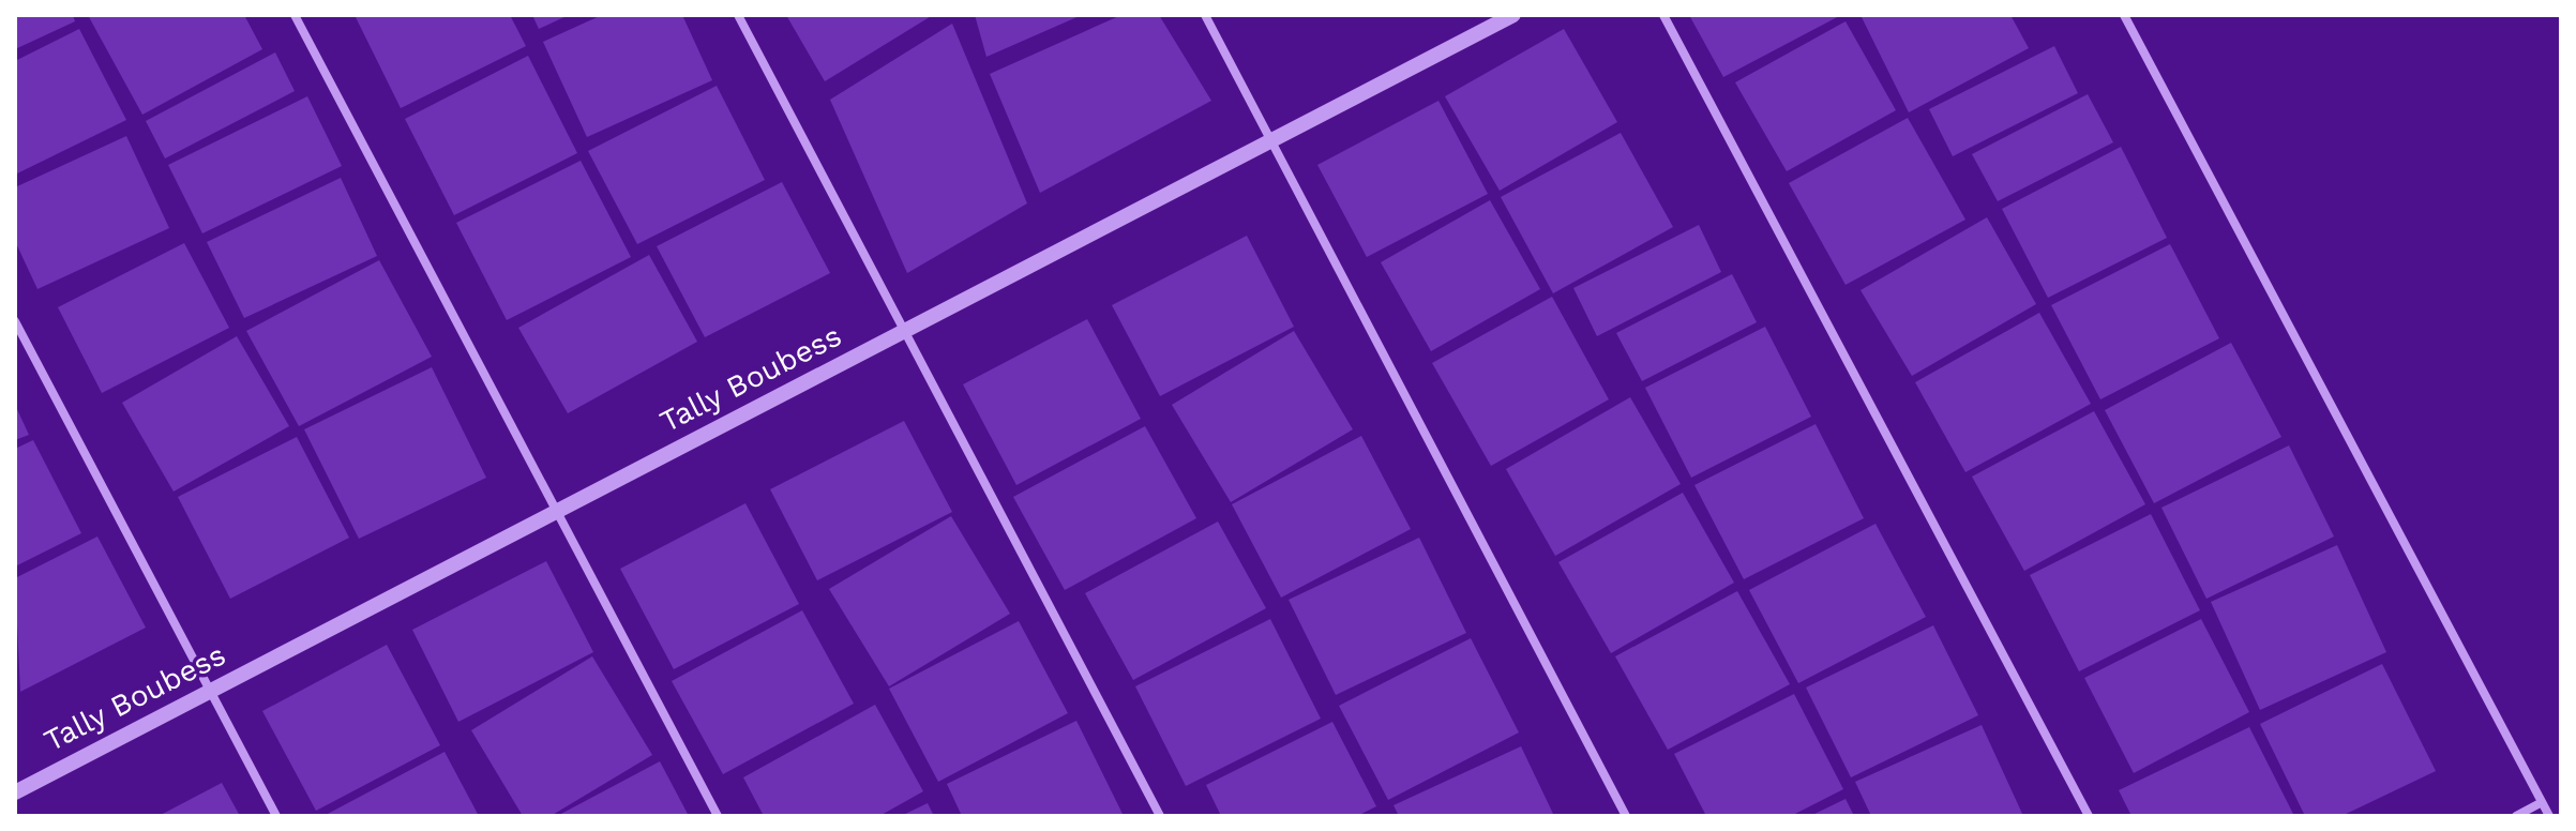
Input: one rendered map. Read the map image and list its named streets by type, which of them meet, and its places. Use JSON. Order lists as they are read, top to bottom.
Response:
{
  "streets": {
    "street": ["Tally Boubess"]
  }
}
